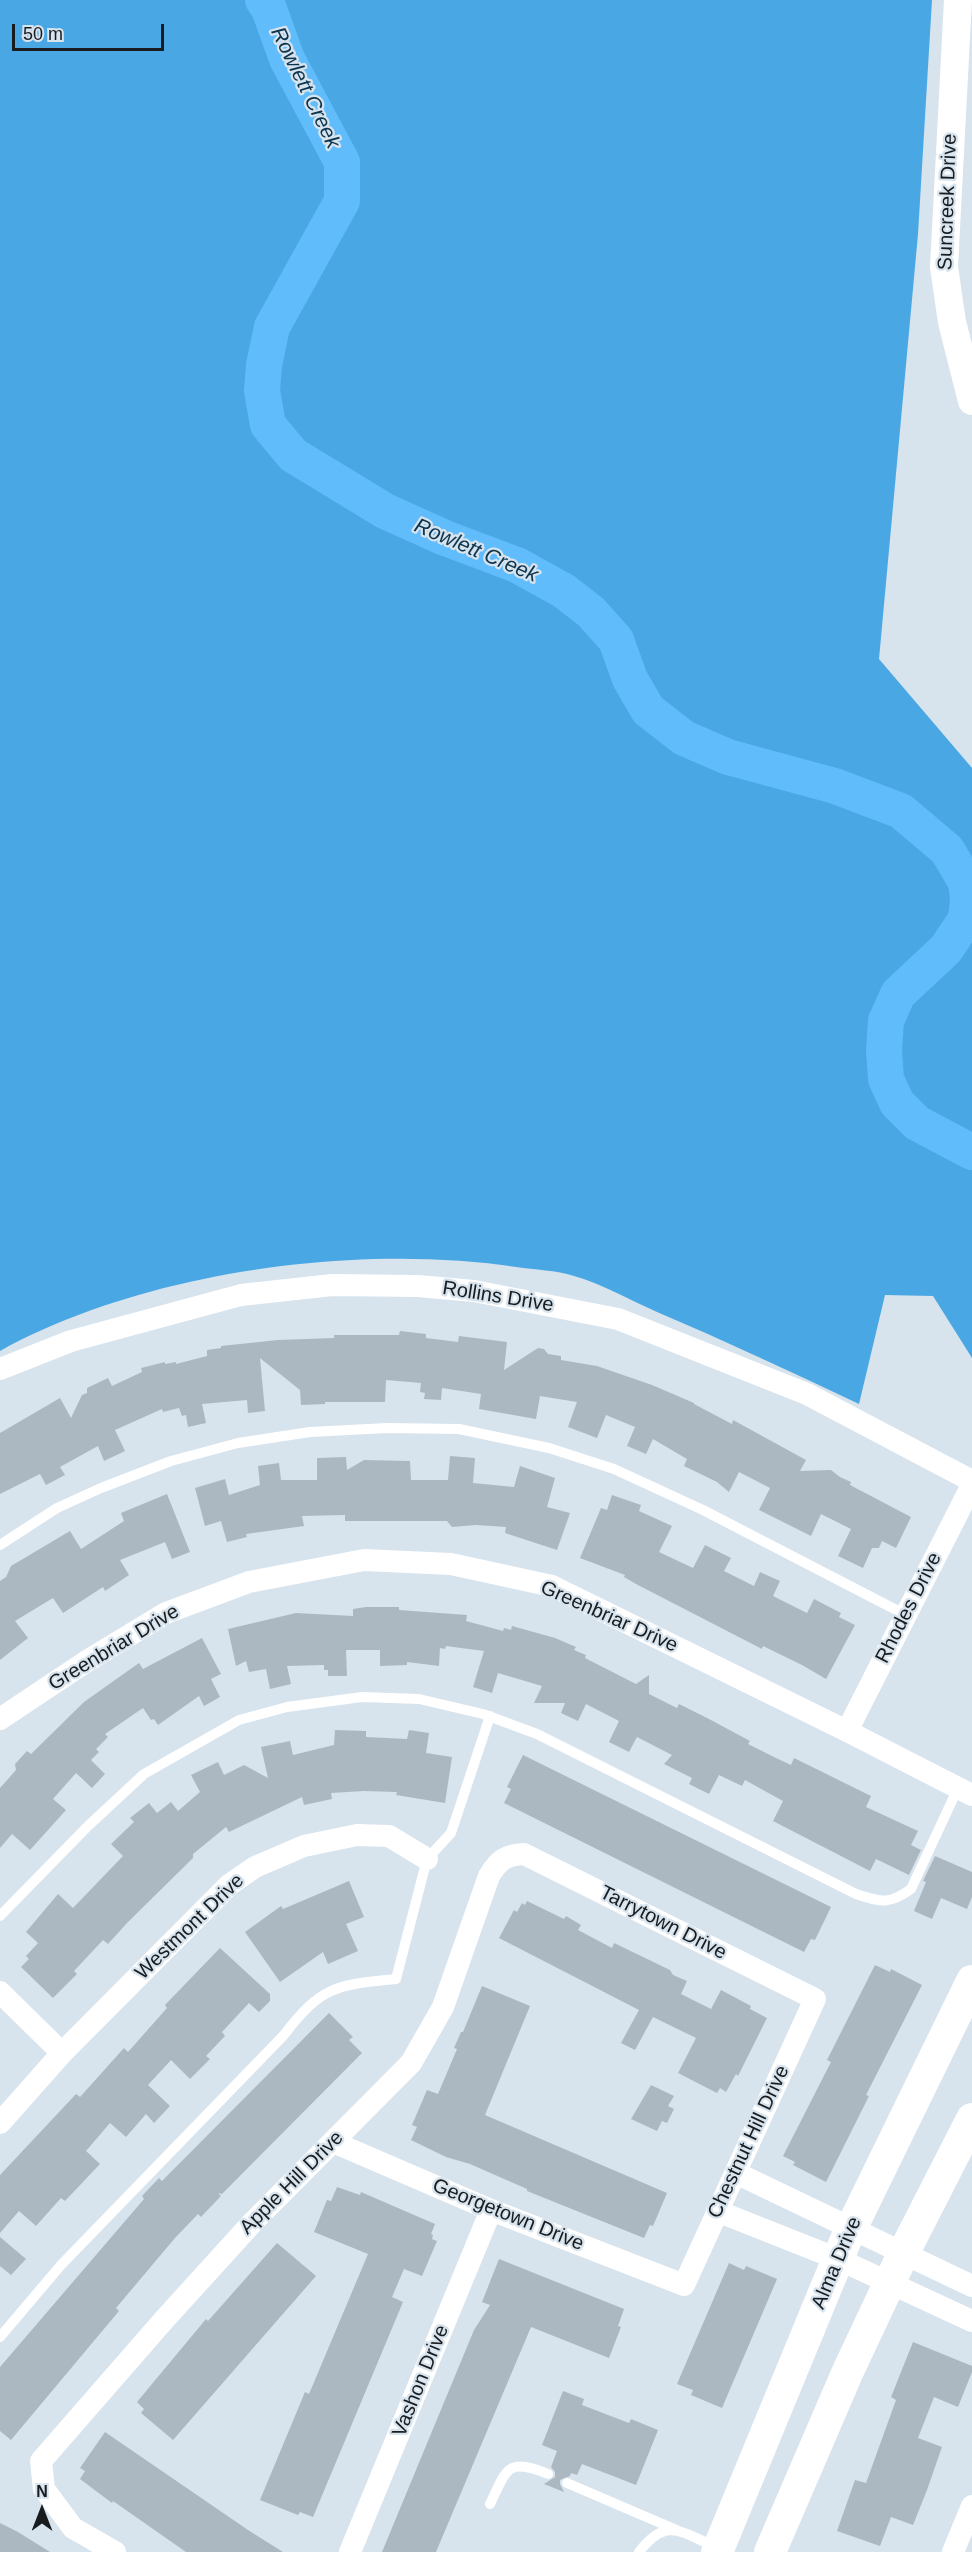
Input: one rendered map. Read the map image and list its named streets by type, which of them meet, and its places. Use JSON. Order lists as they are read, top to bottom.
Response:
{
  "streets": {
    "main road": ["Alma Drive"],
    "street": [
      "Suncreek Drive",
      "Rollins Drive",
      "Rhodes Drive",
      "Greenbriar Drive",
      "Tarrytown Drive",
      "Westmont Drive",
      "Chestnut Hill Drive",
      "Apple Hill Drive",
      "Georgetown Drive",
      "Vashon Drive"
    ]
  },
  "crossings": [
    ["Rhodes Drive", "Greenbriar Drive"],
    ["Tarrytown Drive", "Chestnut Hill Drive"],
    ["Tarrytown Drive", "Apple Hill Drive"],
    ["Chestnut Hill Drive", "Georgetown Drive"],
    ["Apple Hill Drive", "Georgetown Drive"],
    ["Georgetown Drive", "Vashon Drive"]
  ],
  "water": ["Rowlett Creek"],
  "scale_bar": "50 m",
  "north": "top"
}
